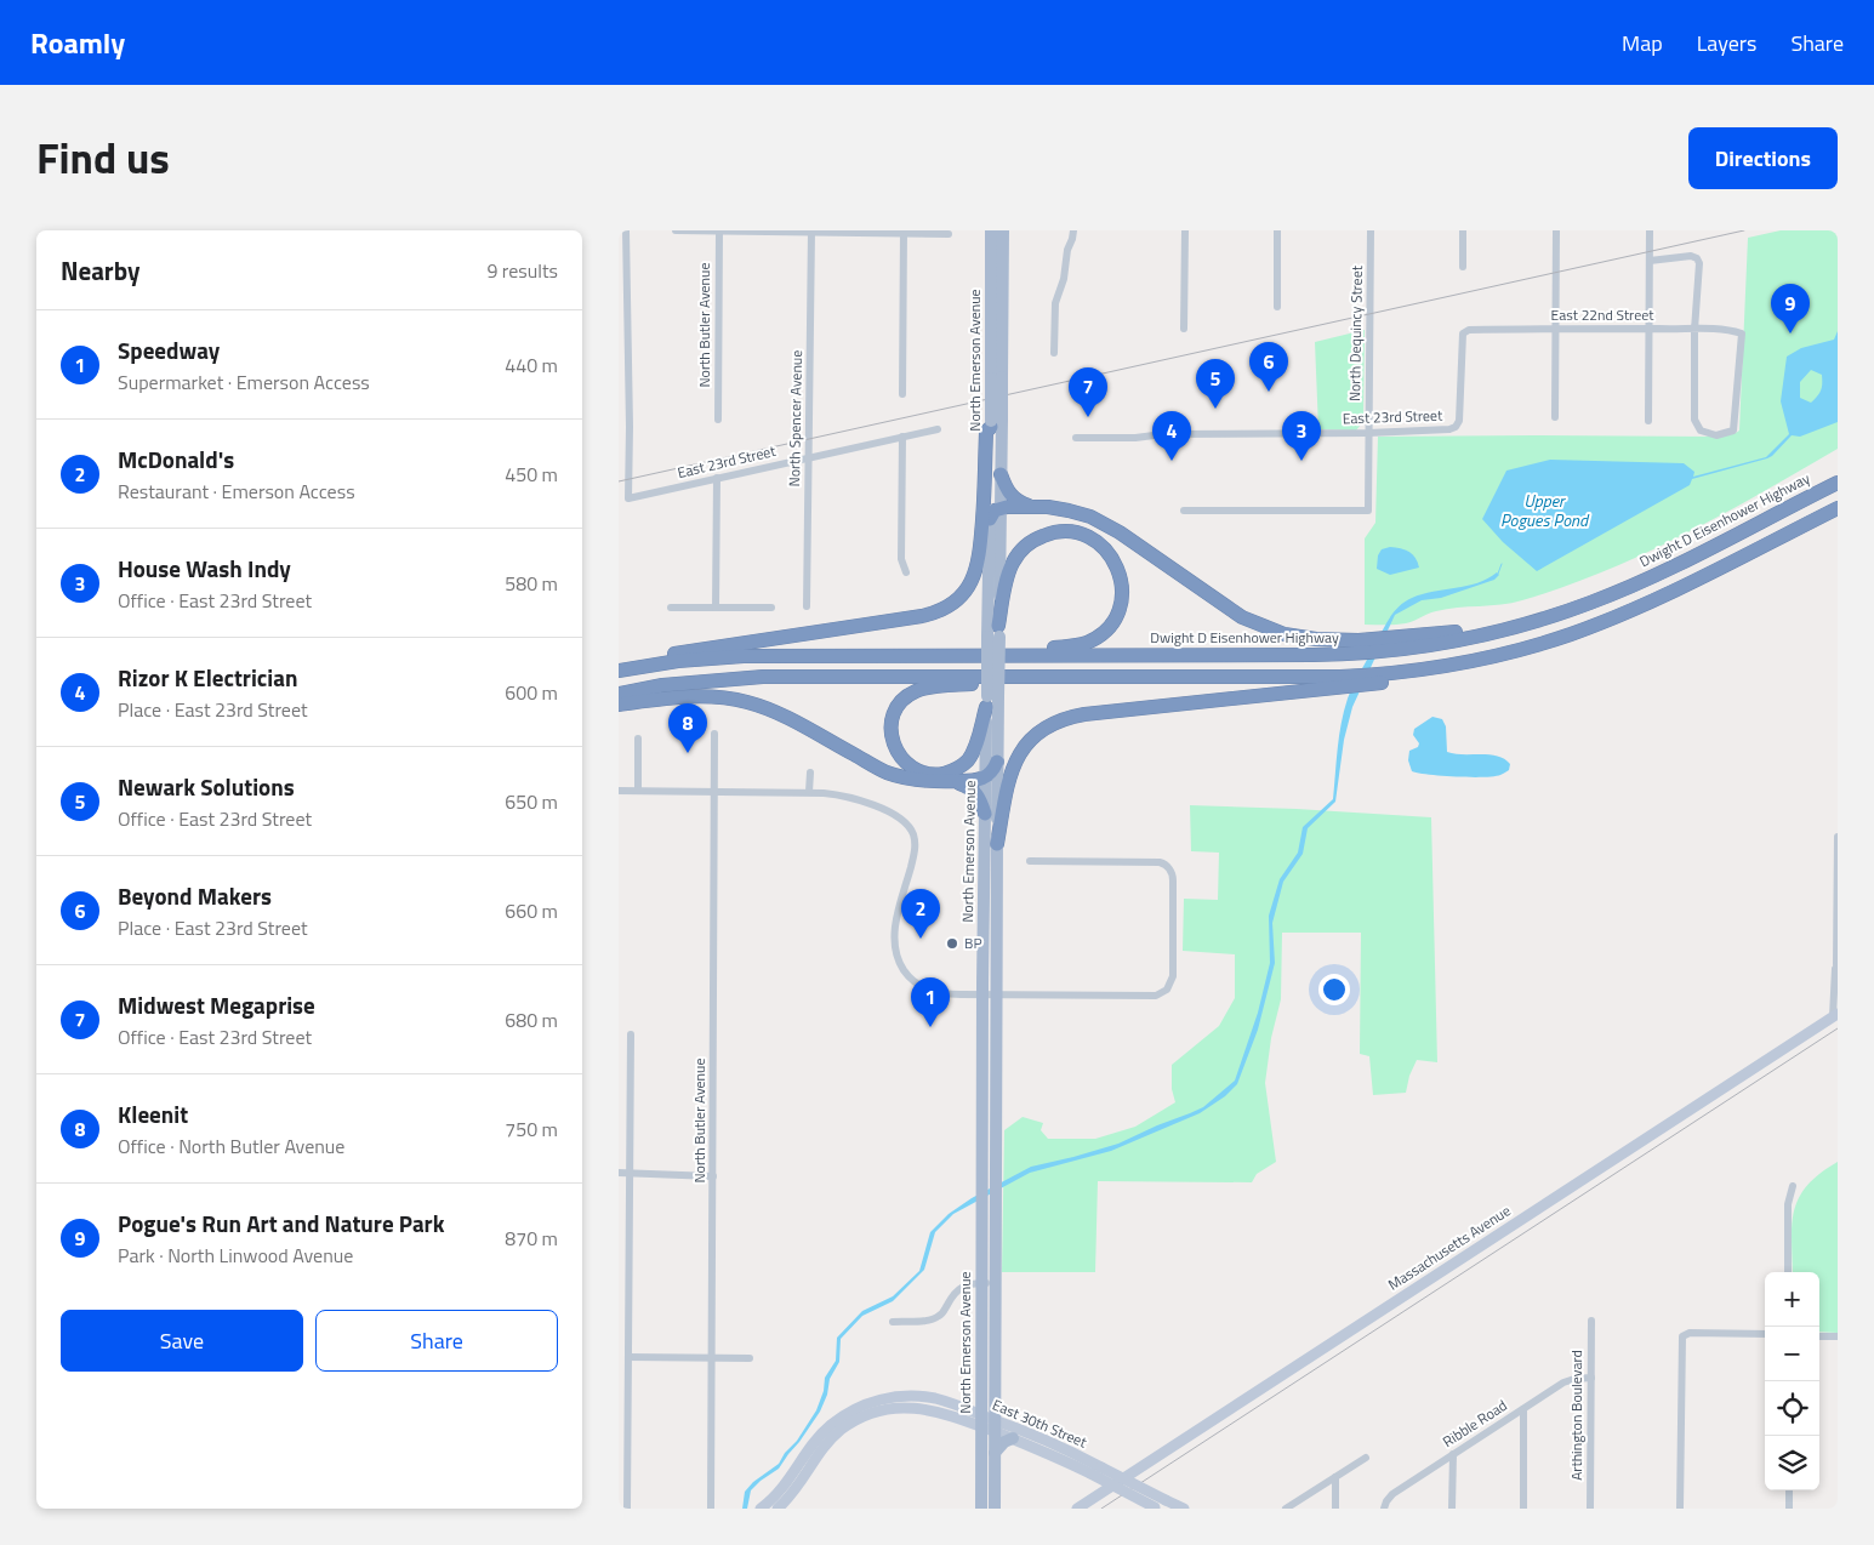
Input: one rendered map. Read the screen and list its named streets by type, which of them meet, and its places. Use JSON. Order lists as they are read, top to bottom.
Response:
{
  "streets": {
    "highway": ["Dwight D Eisenhower Highway"],
    "main road": ["North Emerson Avenue", "Massachusetts Avenue", "East 30th Street"],
    "street": [
      "East 22nd Street",
      "North Butler Avenue",
      "North Dequincy Street",
      "East 23rd Street",
      "North Spencer Avenue",
      "Arthington Boulevard",
      "Ribble Road"
    ]
  },
  "crossings": [
    ["East 22nd Street", "East 23rd Street"],
    ["North Dequincy Street", "East 23rd Street"],
    ["North Emerson Avenue", "East 30th Street"],
    ["East 23rd Street", "North Spencer Avenue"],
    ["Arthington Boulevard", "Ribble Road"]
  ],
  "water": ["Upper Pogues Pond"],
  "places": ["BP"],
  "page": {
    "header": "Roamly",
    "nav": ["Map", "Layers", "Share"],
    "title": "Find us",
    "buttons": [
      "Directions",
      ["Save", "Share"]
    ],
    "heading": ["Nearby", "9 results"],
    "pins": [
      "9",
      "6",
      "5",
      "7",
      "3",
      "4",
      "8",
      "2",
      "1"
    ],
    "list": [
      {
        "mark": "1",
        "name": "Speedway",
        "note": "Supermarket · Emerson Access",
        "value": "440 m"
      },
      {
        "mark": "2",
        "name": "McDonald's",
        "note": "Restaurant · Emerson Access",
        "value": "450 m"
      },
      {
        "mark": "3",
        "name": "House Wash Indy",
        "note": "Office · East 23rd Street",
        "value": "580 m"
      },
      {
        "mark": "4",
        "name": "Rizor K Electrician",
        "note": "Place · East 23rd Street",
        "value": "600 m"
      },
      {
        "mark": "5",
        "name": "Newark Solutions",
        "note": "Office · East 23rd Street",
        "value": "650 m"
      },
      {
        "mark": "6",
        "name": "Beyond Makers",
        "note": "Place · East 23rd Street",
        "value": "660 m"
      },
      {
        "mark": "7",
        "name": "Midwest Megaprise",
        "note": "Office · East 23rd Street",
        "value": "680 m"
      },
      {
        "mark": "8",
        "name": "Kleenit",
        "note": "Office · North Butler Avenue",
        "value": "750 m"
      },
      {
        "mark": "9",
        "name": "Pogue's Run Art and Nature Park",
        "note": "Park · North Linwood Avenue",
        "value": "870 m"
      }
    ],
    "map_buttons": ["+", "−"]
  }
}
